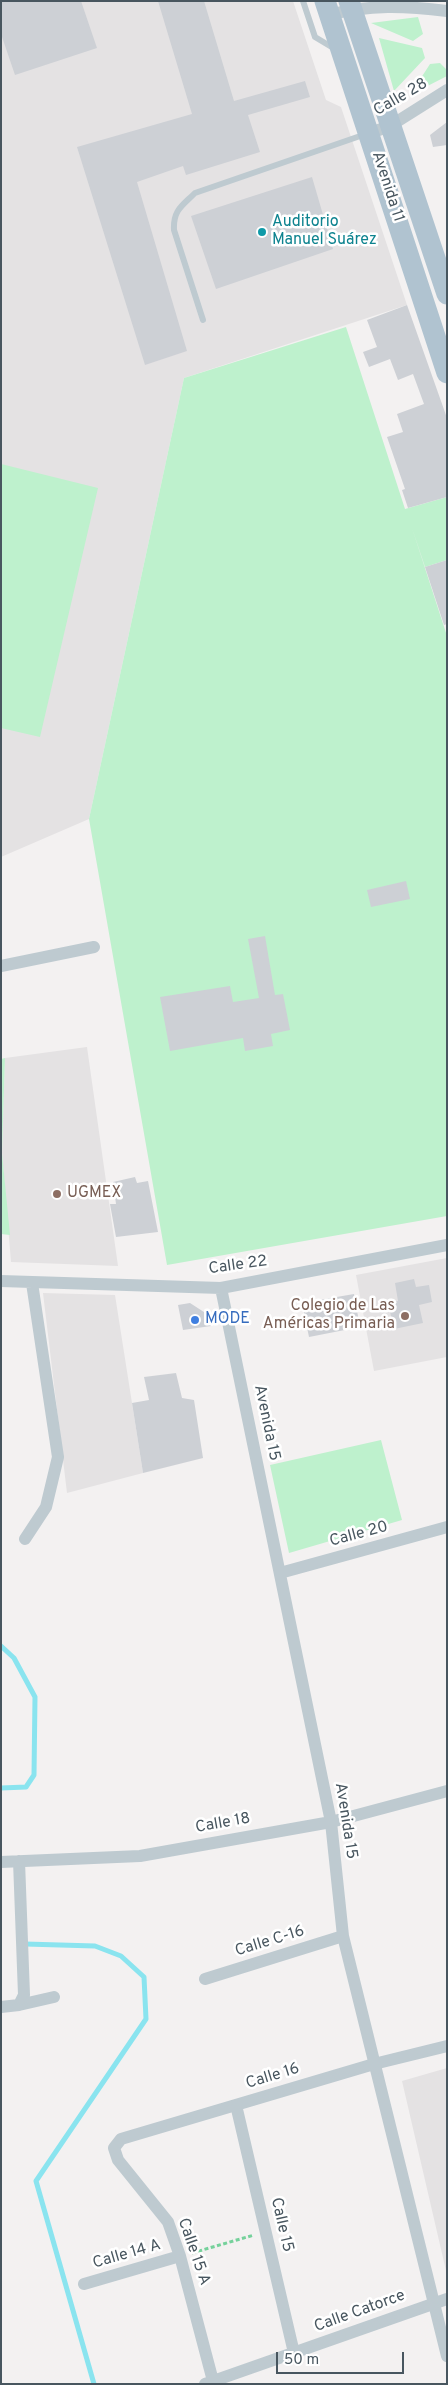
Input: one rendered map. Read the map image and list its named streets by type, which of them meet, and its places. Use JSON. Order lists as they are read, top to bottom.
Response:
{
  "streets": {
    "main road": ["Avenida 11"],
    "street": [
      "Calle 28",
      "Calle 22",
      "Avenida 15",
      "Calle 20",
      "Calle 18",
      "Calle C-16",
      "Calle 16",
      "Calle 15",
      "Calle 15 A",
      "Calle 14 A",
      "Calle Catorce"
    ]
  },
  "crossings": [
    ["Calle 28", "Avenida 11"],
    ["Calle 22", "Avenida 15"],
    ["Avenida 15", "Calle 20"],
    ["Avenida 15", "Calle 18"],
    ["Avenida 15", "Calle C-16"],
    ["Avenida 15", "Calle 16"],
    ["Avenida 15", "Calle Catorce"],
    ["Calle 16", "Calle 15"],
    ["Calle 16", "Calle 15 A"],
    ["Calle 15", "Calle 14 A"],
    ["Calle 15", "Calle Catorce"],
    ["Calle 15 A", "Calle 14 A"],
    ["Calle 15 A", "Calle Catorce"]
  ],
  "places": [
    "Auditorio Manuel Suárez",
    "UGMEX",
    "Colegio de Las Américas Primaria",
    "MODE"
  ],
  "scale_bar": "50 m"
}
